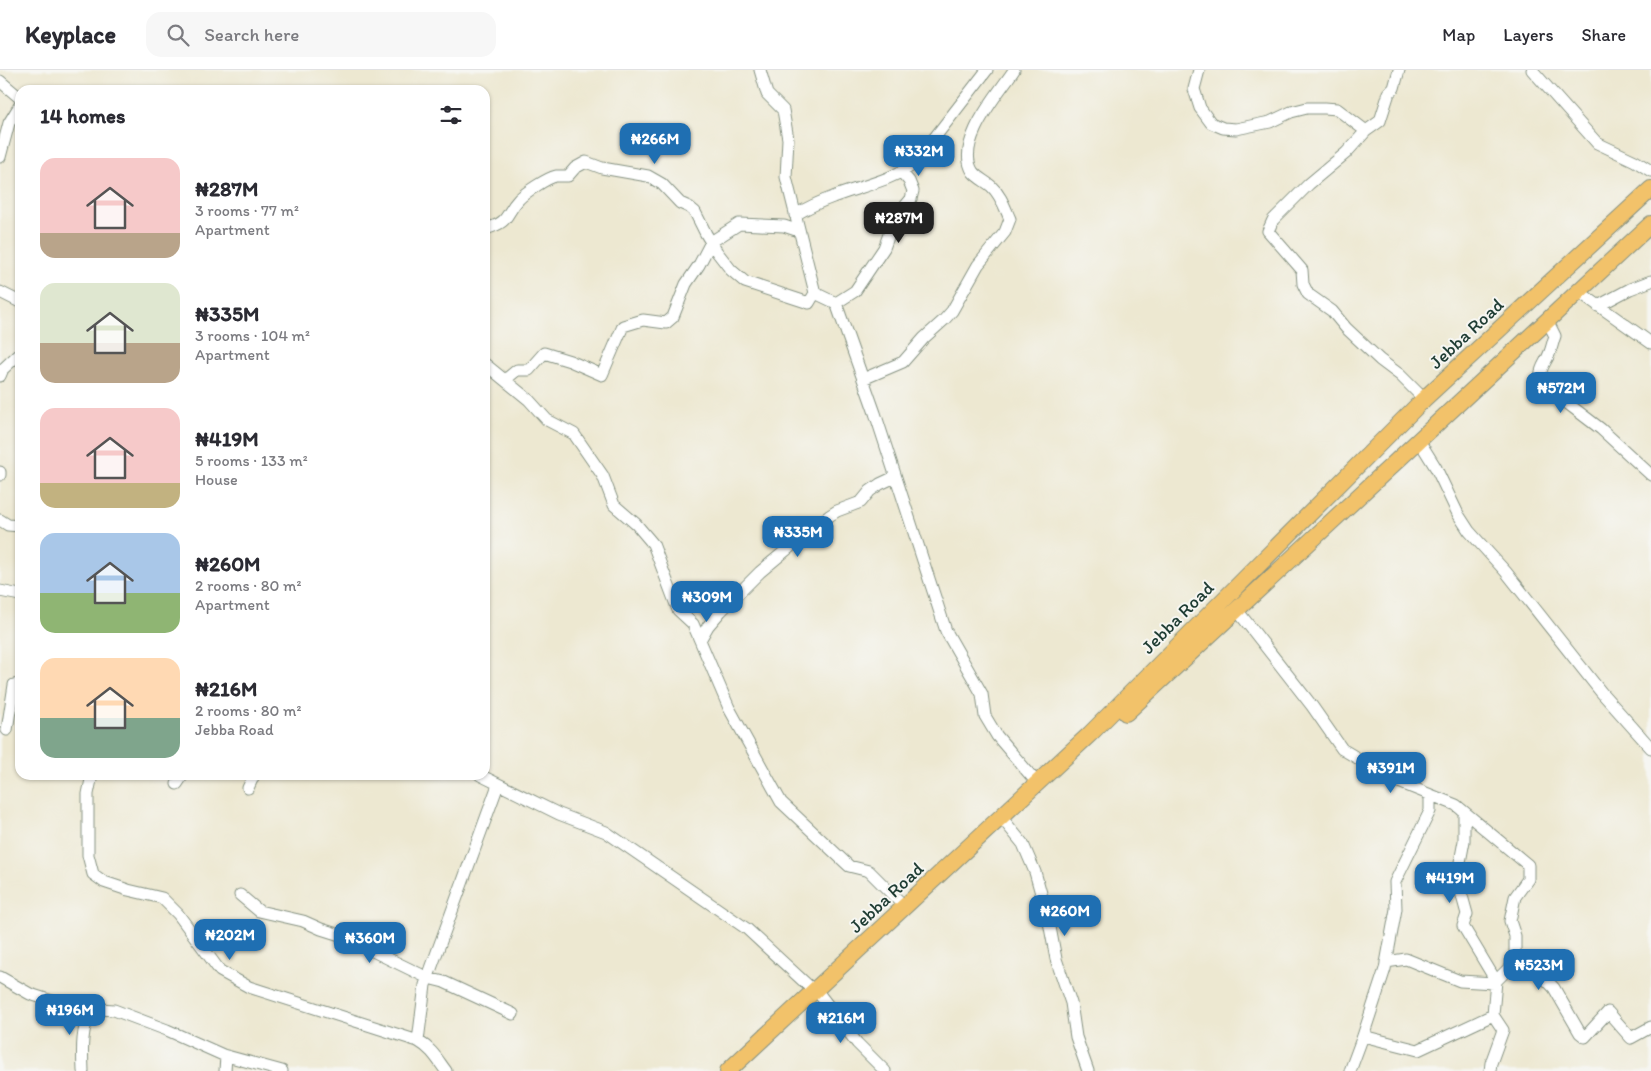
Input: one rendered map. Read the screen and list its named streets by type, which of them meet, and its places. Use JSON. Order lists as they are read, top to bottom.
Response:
{
  "streets": {
    "highway": ["Jebba Road"]
  },
  "page": {
    "header": "Keyplace",
    "search": "Search here",
    "nav": ["Map", "Layers", "Share"],
    "heading": "14 homes",
    "price": [
      "₦266M",
      "₦332M",
      "₦287M",
      "₦572M",
      "₦335M",
      "₦309M",
      "₦391M",
      "₦419M",
      "₦260M",
      "₦202M",
      "₦360M",
      "₦523M",
      "₦196M",
      "₦216M"
    ],
    "list": [
      {
        "name": "₦287M",
        "note": "3 rooms · 77 m² · Apartment"
      },
      {
        "name": "₦335M",
        "note": "3 rooms · 104 m² · Apartment"
      },
      {
        "name": "₦419M",
        "note": "5 rooms · 133 m² · House"
      },
      {
        "name": "₦260M",
        "note": "2 rooms · 80 m² · Apartment"
      },
      {
        "name": "₦216M",
        "note": "2 rooms · 80 m² · Jebba Road"
      }
    ]
  }
}
